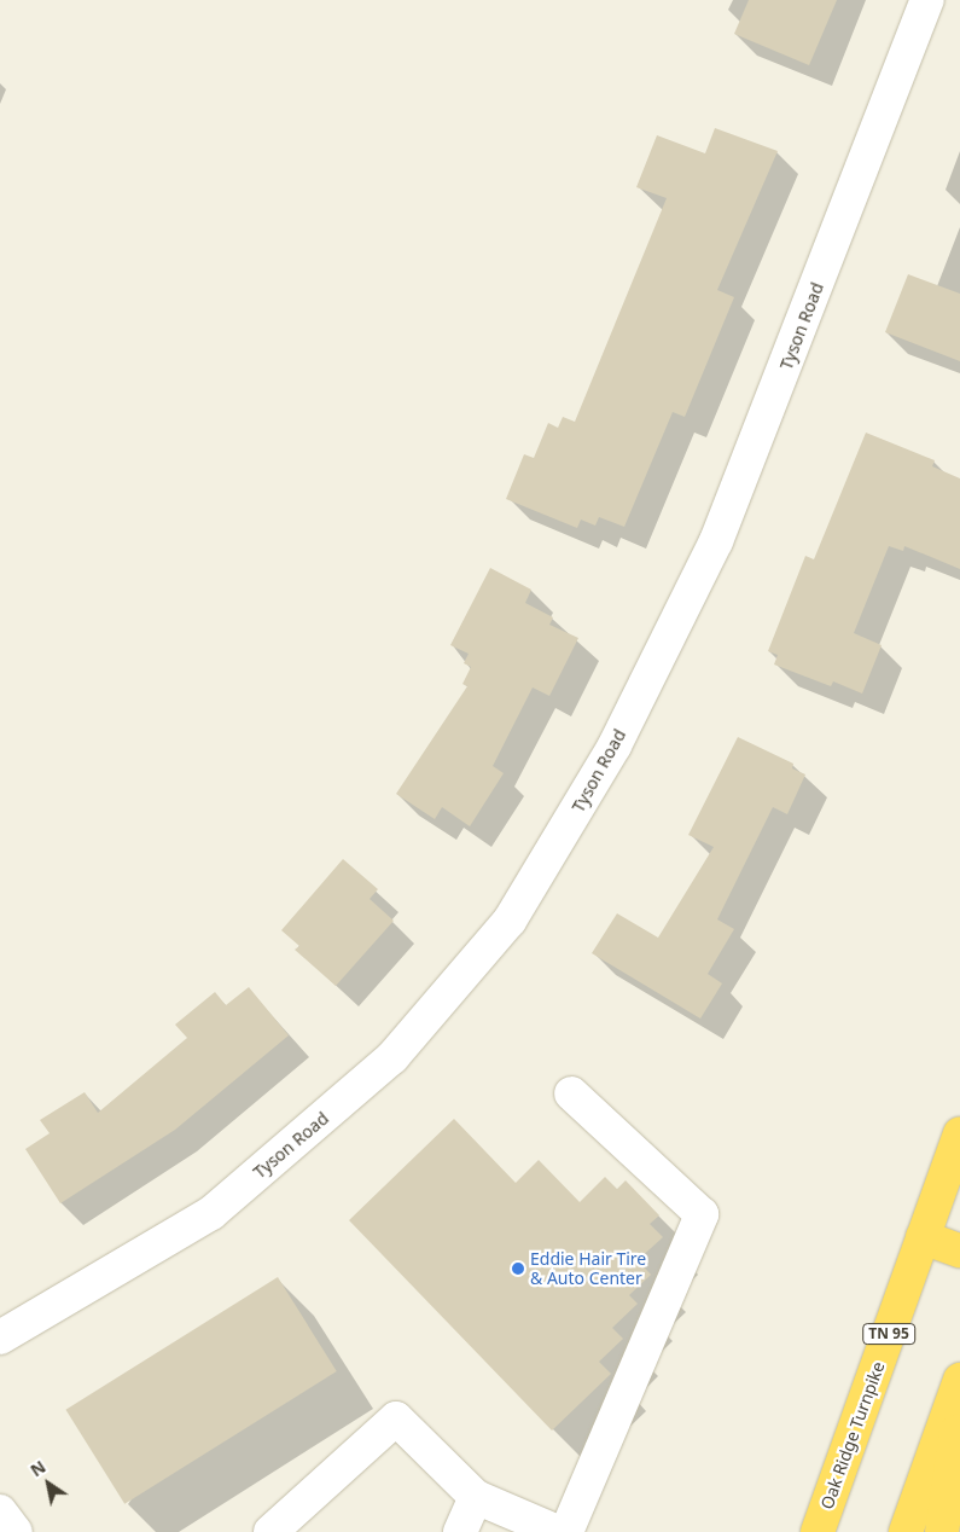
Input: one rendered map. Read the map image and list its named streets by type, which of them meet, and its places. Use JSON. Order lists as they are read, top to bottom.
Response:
{
  "streets": {
    "highway": ["TN 95", "Oak Ridge Turnpike"],
    "street": ["Tyson Road"]
  },
  "places": ["Eddie Hair Tire & Auto Center"],
  "north": "top left"
}
